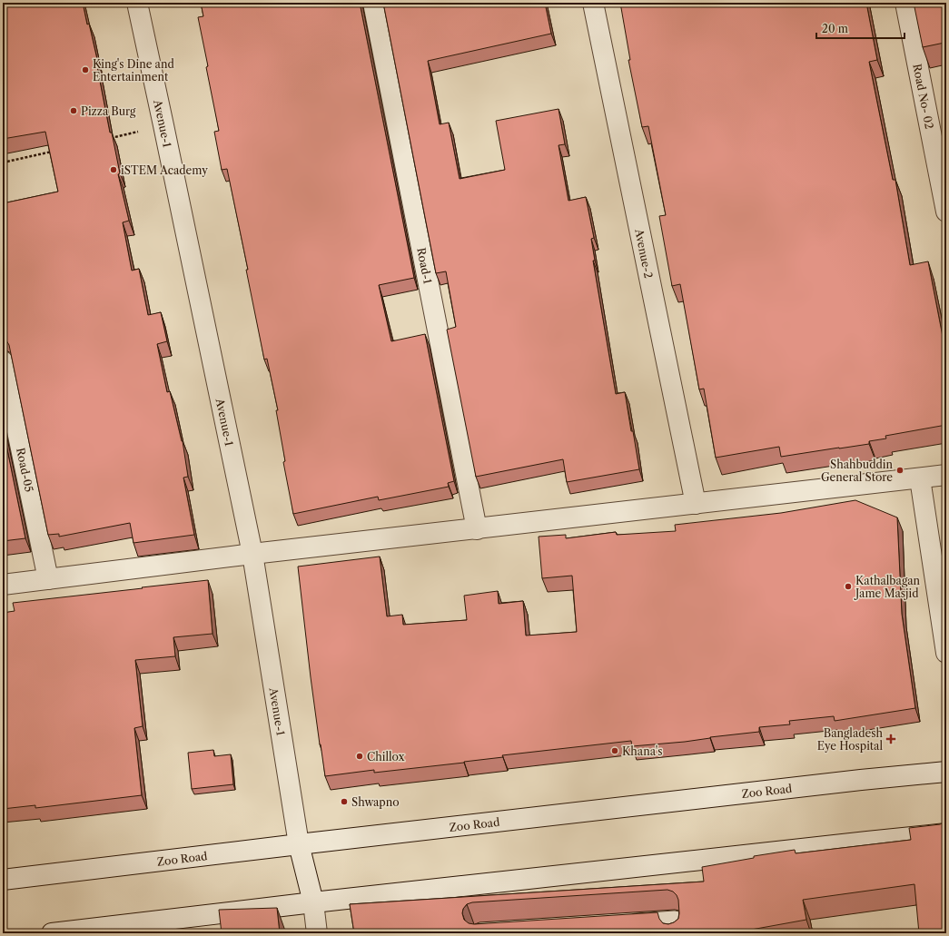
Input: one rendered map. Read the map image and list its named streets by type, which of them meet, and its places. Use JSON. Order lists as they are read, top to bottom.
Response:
{
  "streets": {
    "street": [
      "Road No- 02",
      "Avenue-1",
      "Avenue-2",
      "Road-1",
      "Road-05",
      "Zoo Road"
    ]
  },
  "crossings": [
    ["Avenue-1", "Zoo Road"]
  ],
  "places": {
    "other": [
      "King's Dine and Entertainment",
      "Pizza Burg",
      "iSTEM Academy",
      "Shahbuddin General Store",
      "Kathalbagan Jame Masjid",
      "Khana's",
      "Chillox",
      "Shwapno"
    ],
    "health": ["Bangladesh Eye Hospital"]
  },
  "scale_bar": "20 m"
}
